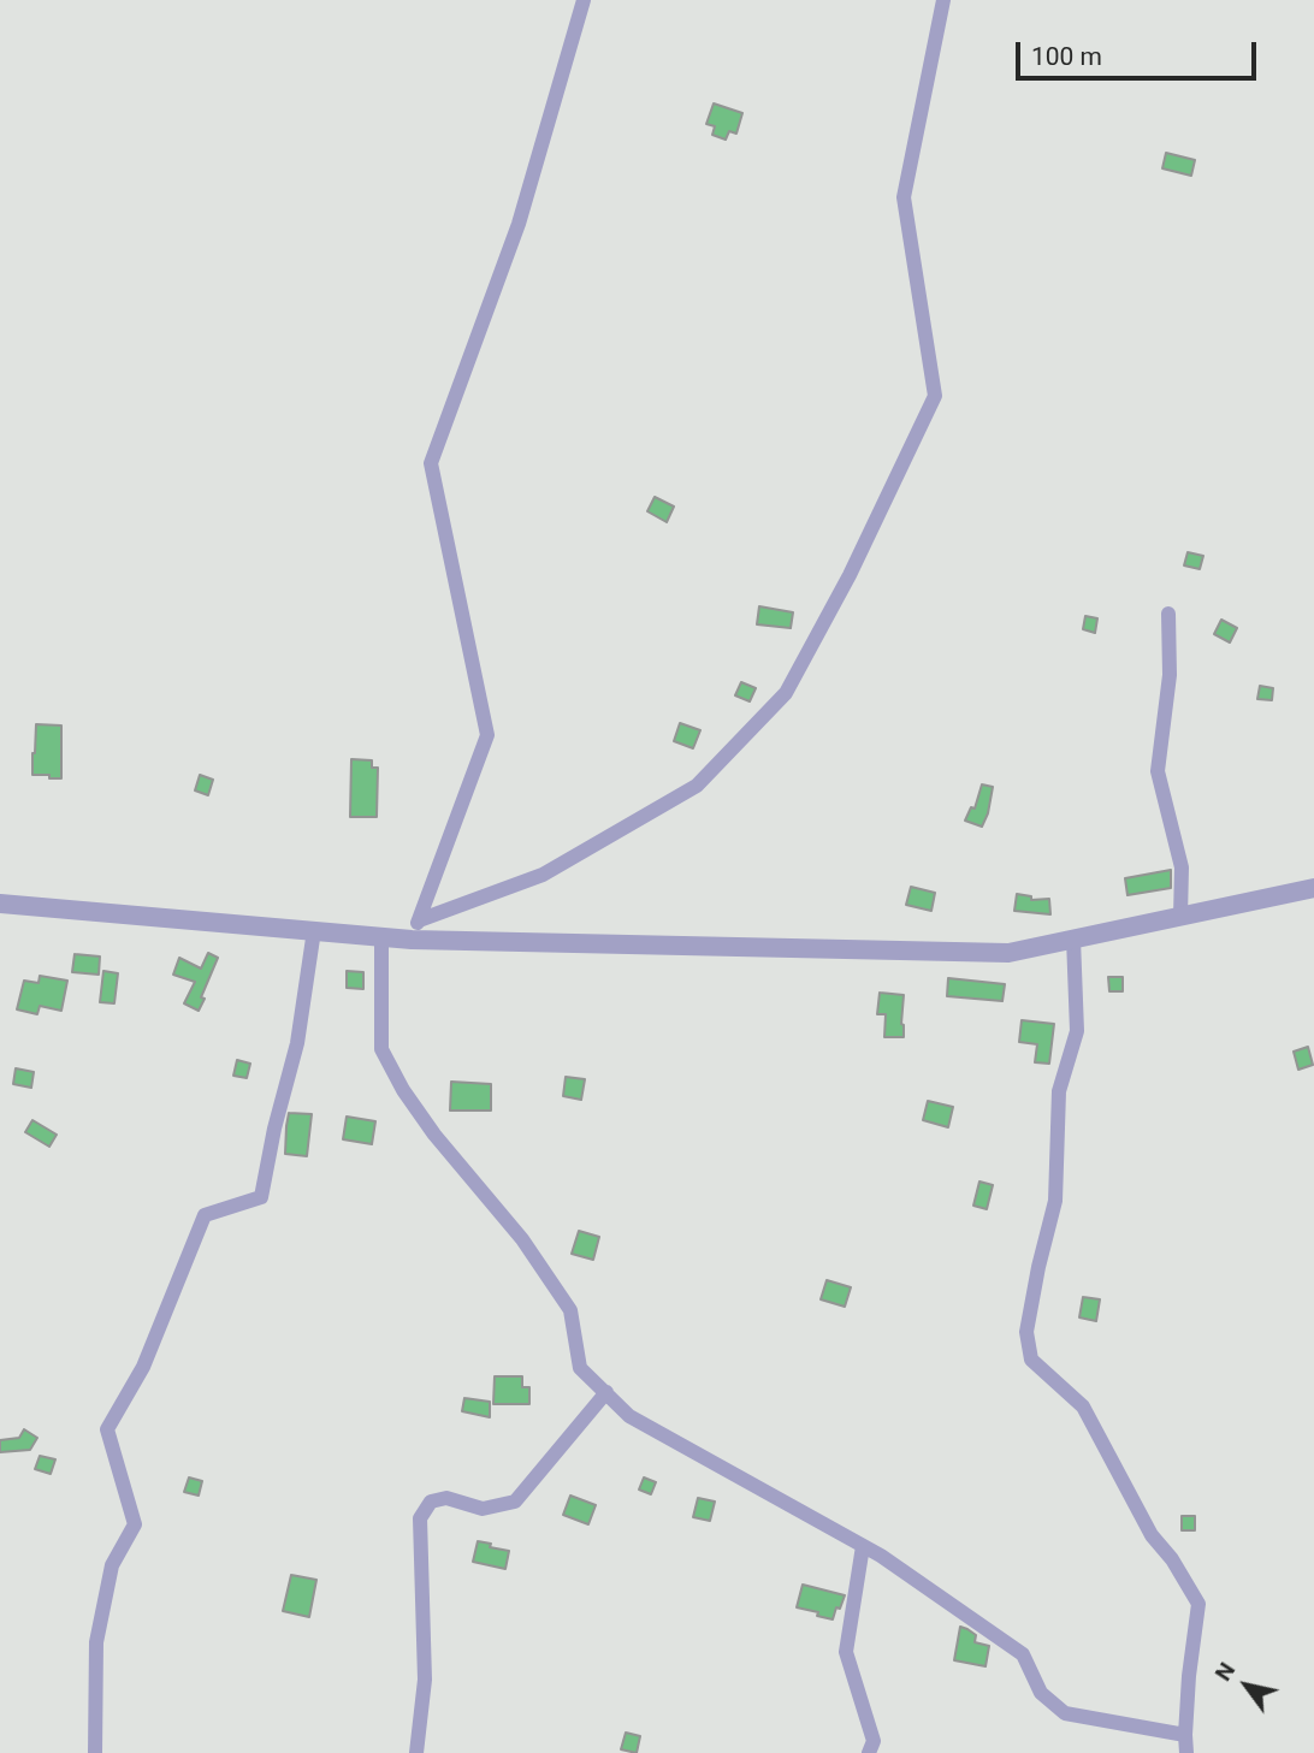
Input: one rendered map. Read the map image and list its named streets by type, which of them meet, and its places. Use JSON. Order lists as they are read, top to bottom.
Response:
{
  "scale_bar": "100 m",
  "north": "top left"
}
